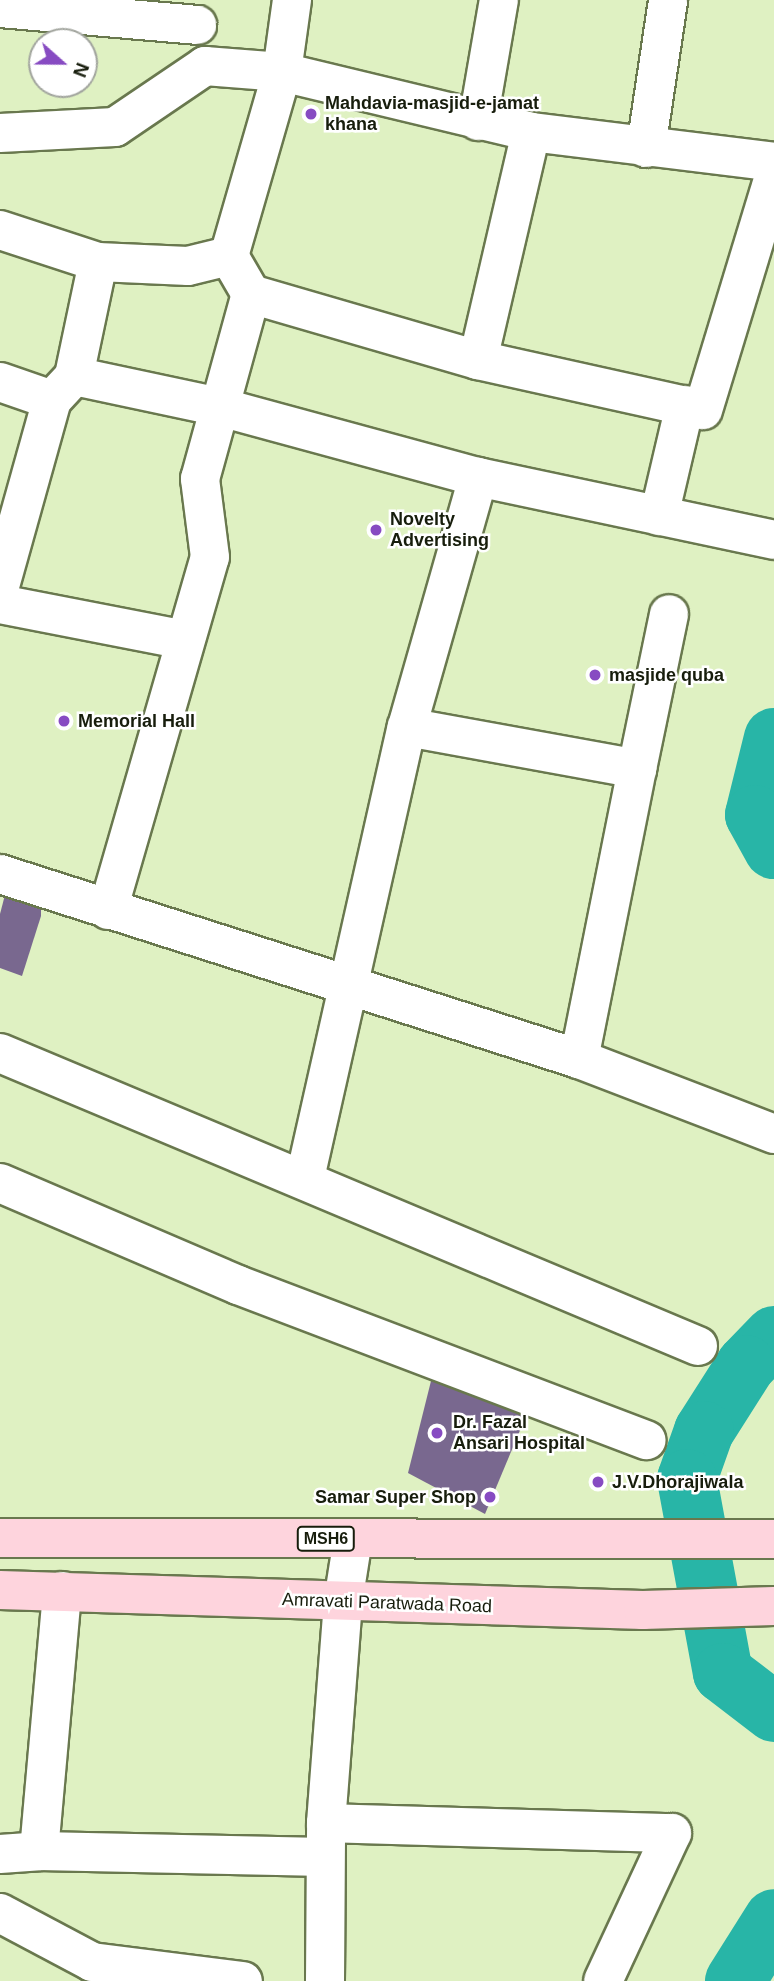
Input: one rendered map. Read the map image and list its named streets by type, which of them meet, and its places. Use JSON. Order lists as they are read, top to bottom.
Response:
{
  "streets": {
    "main road": ["MSH6", "Amravati Paratwada Road"]
  },
  "places": [
    "Mahdavia-masjid-e-jamat khana",
    "Novelty Advertising",
    "masjide quba",
    "Memorial Hall",
    "Dr. Fazal Ansari Hospital",
    "J.V.Dhorajiwala",
    "Samar Super Shop"
  ],
  "north": "right"
}
